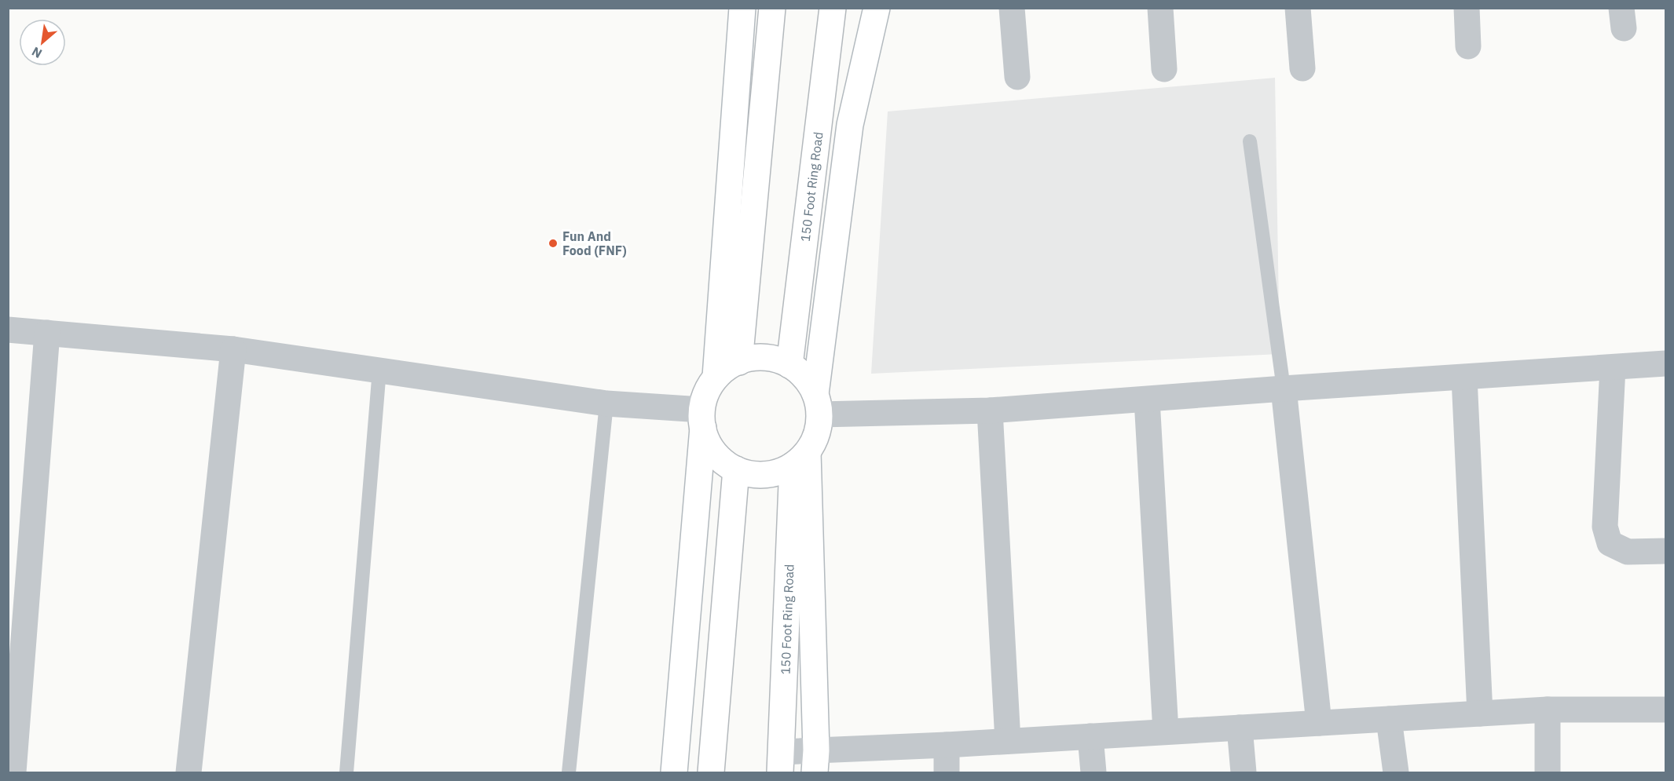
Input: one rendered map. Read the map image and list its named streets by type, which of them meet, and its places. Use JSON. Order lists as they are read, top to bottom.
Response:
{
  "streets": {
    "main road": ["150 Foot Ring Road"]
  },
  "places": ["Fun And Food (FNF)"],
  "north": "bottom left"
}
